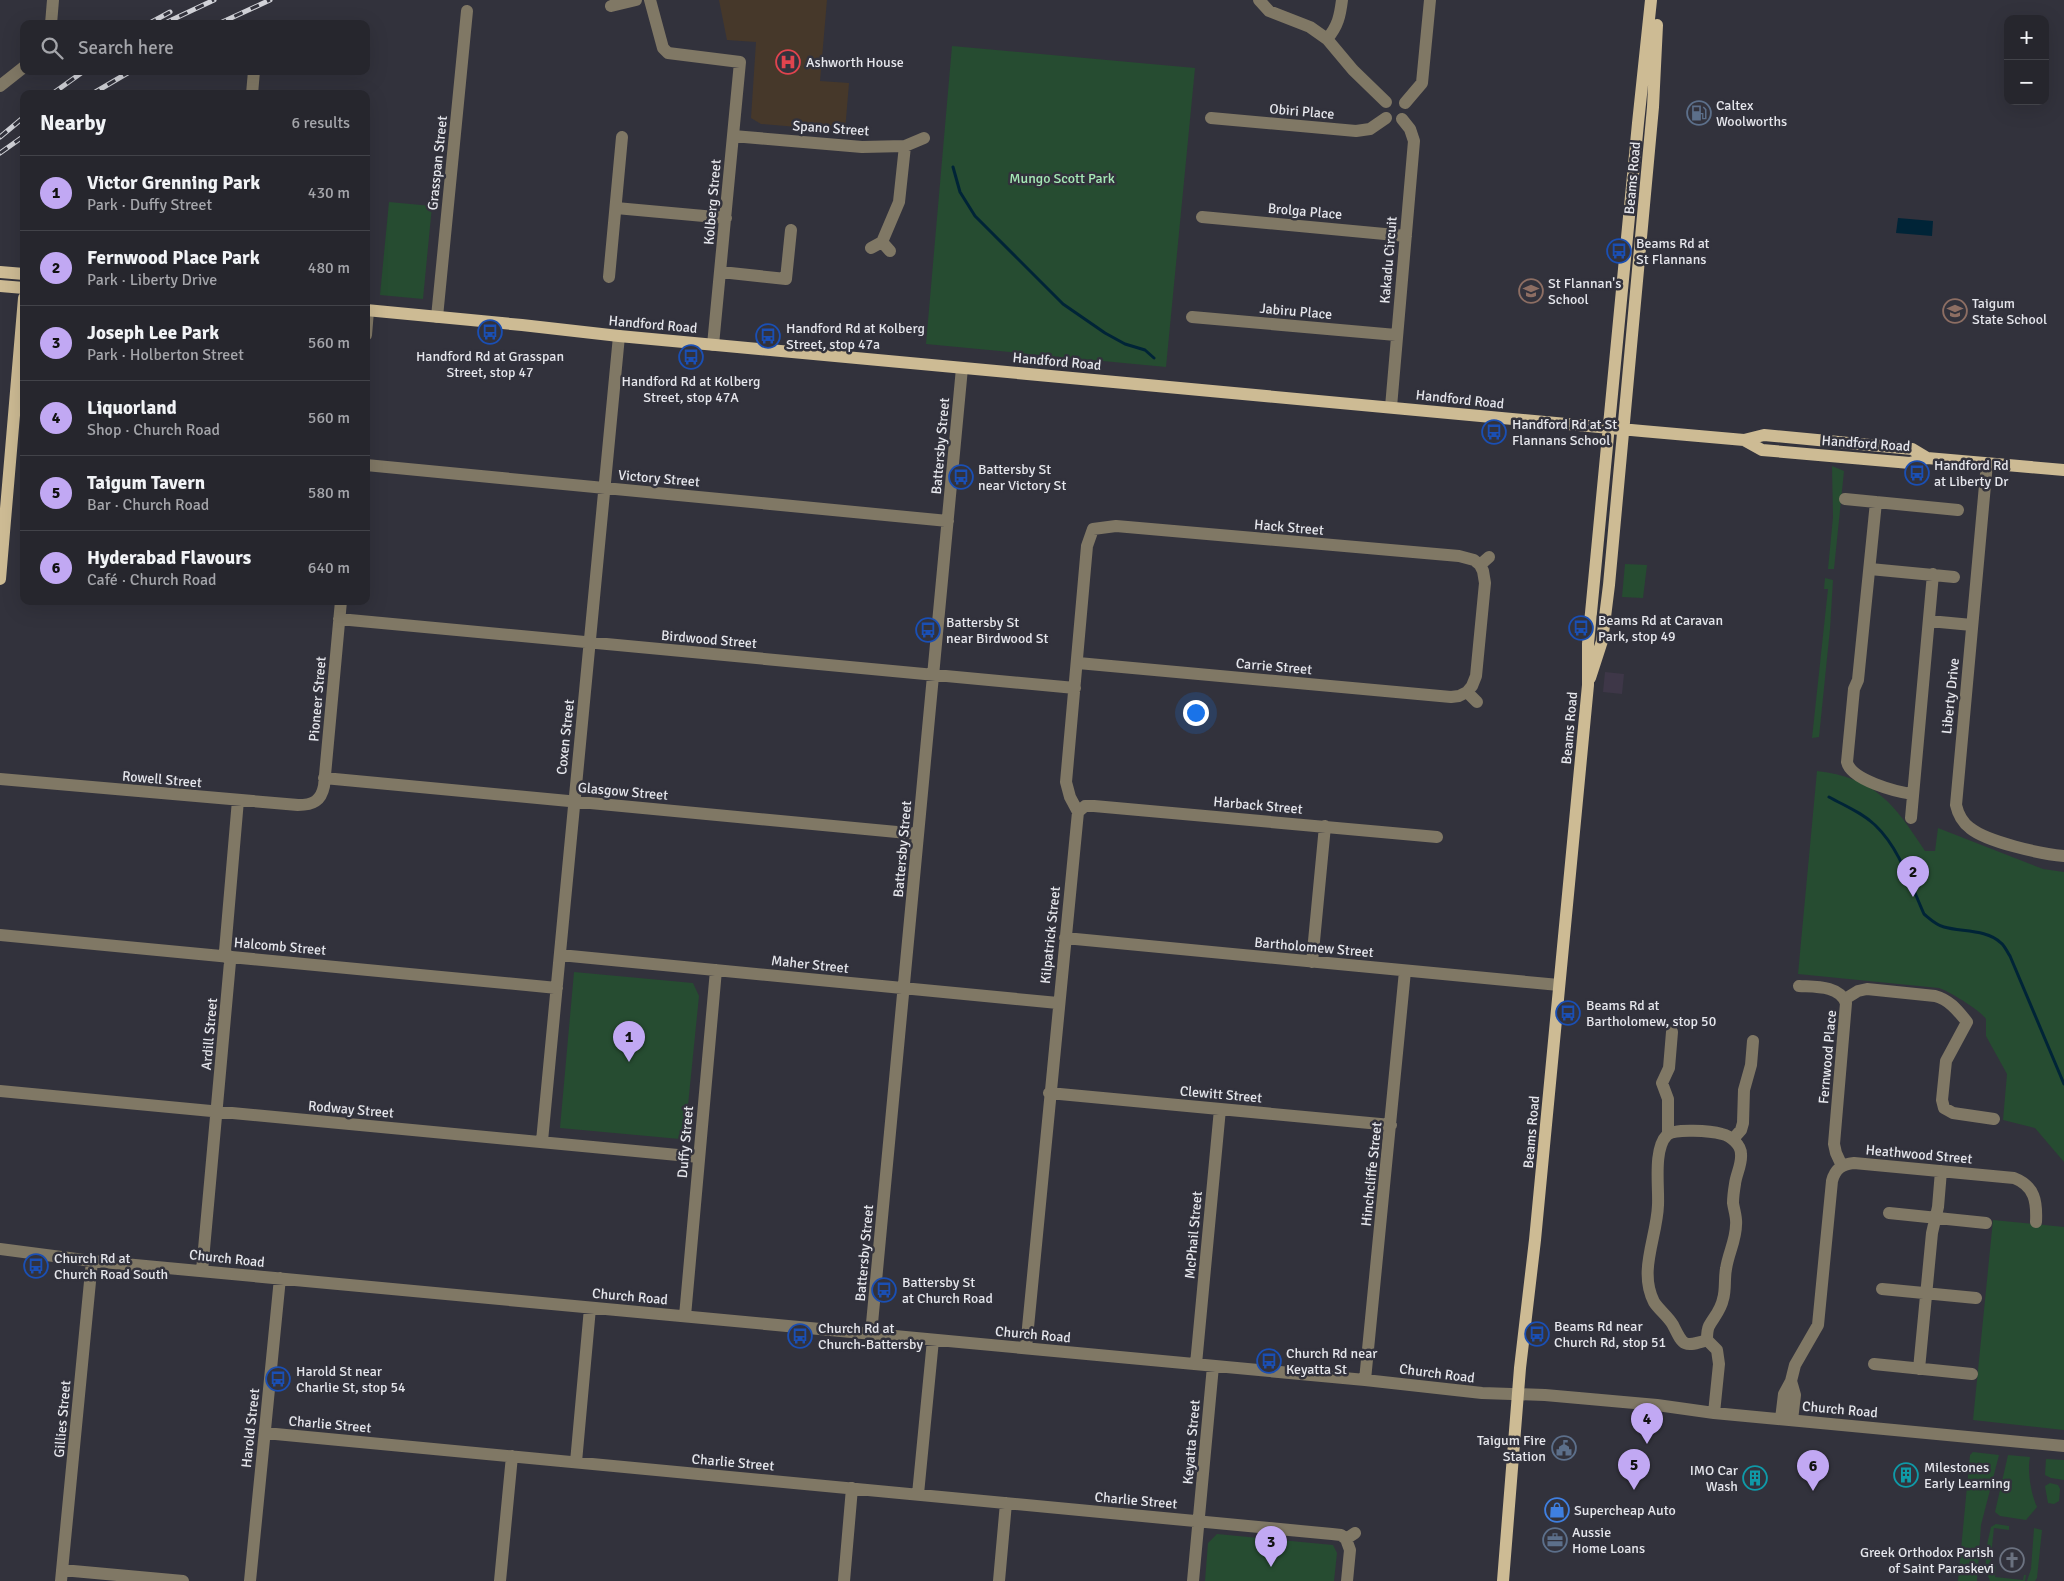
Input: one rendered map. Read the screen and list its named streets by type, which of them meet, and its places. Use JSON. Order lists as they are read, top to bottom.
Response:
{
  "streets": {
    "main road": ["Beams Road", "Handford Road"],
    "street": [
      "Obiri Place",
      "Spano Street",
      "Grasspan Street",
      "Kolberg Street",
      "Brolga Place",
      "Kakadu Circuit",
      "Jabiru Place",
      "Battersby Street",
      "Victory Street",
      "Hack Street",
      "Birdwood Street",
      "Carrie Street",
      "Liberty Drive",
      "Pioneer Street",
      "Coxen Street",
      "Rowell Street",
      "Glasgow Street",
      "Harback Street",
      "Kilpatrick Street",
      "Halcomb Street",
      "Bartholomew Street",
      "Maher Street",
      "Ardill Street",
      "Fernwood Place",
      "Clewitt Street",
      "Rodway Street",
      "Duffy Street",
      "Heathwood Street",
      "Hinchcliffe Street",
      "McPhail Street",
      "Church Road",
      "Gillies Street",
      "Charlie Street",
      "Harold Street",
      "Keyatta Street"
    ]
  },
  "crossings": [
    ["Obiri Place", "Kakadu Circuit"],
    ["Spano Street", "Kolberg Street"],
    ["Grasspan Street", "Handford Road"],
    ["Beams Road", "Handford Road"],
    ["Beams Road", "Bartholomew Street"],
    ["Beams Road", "Church Road"],
    ["Kolberg Street", "Handford Road"],
    ["Brolga Place", "Kakadu Circuit"],
    ["Kakadu Circuit", "Jabiru Place"],
    ["Kakadu Circuit", "Handford Road"],
    ["Handford Road", "Battersby Street"],
    ["Handford Road", "Liberty Drive"],
    ["Handford Road", "Coxen Street"],
    ["Battersby Street", "Victory Street"],
    ["Battersby Street", "Birdwood Street"],
    ["Battersby Street", "Glasgow Street"],
    ["Battersby Street", "Maher Street"],
    ["Battersby Street", "Church Road"],
    ["Victory Street", "Coxen Street"],
    ["Hack Street", "Carrie Street"],
    ["Hack Street", "Kilpatrick Street"],
    ["Birdwood Street", "Pioneer Street"],
    ["Birdwood Street", "Coxen Street"],
    ["Birdwood Street", "Kilpatrick Street"],
    ["Carrie Street", "Kilpatrick Street"],
    ["Pioneer Street", "Rowell Street"],
    ["Pioneer Street", "Glasgow Street"],
    ["Coxen Street", "Glasgow Street"],
    ["Coxen Street", "Halcomb Street"],
    ["Coxen Street", "Maher Street"],
    ["Coxen Street", "Rodway Street"],
    ["Rowell Street", "Ardill Street"],
    ["Harback Street", "Kilpatrick Street"],
    ["Kilpatrick Street", "Bartholomew Street"],
    ["Kilpatrick Street", "Maher Street"],
    ["Kilpatrick Street", "Clewitt Street"],
    ["Kilpatrick Street", "Church Road"],
    ["Halcomb Street", "Ardill Street"],
    ["Bartholomew Street", "Hinchcliffe Street"],
    ["Maher Street", "Duffy Street"],
    ["Ardill Street", "Rodway Street"],
    ["Ardill Street", "Church Road"],
    ["Fernwood Place", "Heathwood Street"],
    ["Clewitt Street", "Hinchcliffe Street"],
    ["Clewitt Street", "McPhail Street"],
    ["Rodway Street", "Duffy Street"],
    ["Duffy Street", "Church Road"],
    ["Hinchcliffe Street", "Church Road"],
    ["McPhail Street", "Church Road"],
    ["Church Road", "Gillies Street"],
    ["Church Road", "Harold Street"],
    ["Church Road", "Keyatta Street"],
    ["Charlie Street", "Harold Street"],
    ["Charlie Street", "Keyatta Street"]
  ],
  "parks": ["Mungo Scott Park"],
  "places": {
    "hospital": ["Ashworth House"],
    "fuel station": ["Caltex Woolworths"],
    "bus stop": [
      "Beams Rd at St Flannans",
      "Handford Rd at Grasspan Street, stop 47",
      "Handford Rd at Kolberg Street, stop 47a",
      "Handford Rd at Kolberg Street, stop 47A",
      "Handford Rd at St Flannans School",
      "Handford Rd at Liberty Dr",
      "Battersby St near Victory St",
      "Beams Rd at Caravan Park, stop 49",
      "Battersby St near Birdwood St",
      "Beams Rd at Bartholomew, stop 50",
      "Church Rd at Church Road South",
      "Battersby St at Church Road",
      "Beams Rd near Church Rd, stop 51",
      "Church Rd at Church-Battersby",
      "Church Rd near Keyatta St",
      "Harold St near Charlie St, stop 54"
    ],
    "school or university": ["St Flannan's School", "Taigum State School"],
    "public building": ["Taigum Fire Station"],
    "building": ["Milestones Early Learning", "IMO Car Wash"],
    "shop": ["Supercheap Auto"],
    "office": ["Aussie Home Loans"],
    "church": ["Greek Orthodox Parish of Saint Paraskevi"]
  },
  "page": {
    "map_buttons": ["+", "−"],
    "search": "Search here",
    "heading": ["Nearby", "6 results"],
    "list": [
      {
        "mark": "1",
        "name": "Victor Grenning Park",
        "note": "Park · Duffy Street",
        "value": "430 m"
      },
      {
        "mark": "2",
        "name": "Fernwood Place Park",
        "note": "Park · Liberty Drive",
        "value": "480 m"
      },
      {
        "mark": "3",
        "name": "Joseph Lee Park",
        "note": "Park · Holberton Street",
        "value": "560 m"
      },
      {
        "mark": "4",
        "name": "Liquorland",
        "note": "Shop · Church Road",
        "value": "560 m"
      },
      {
        "mark": "5",
        "name": "Taigum Tavern",
        "note": "Bar · Church Road",
        "value": "580 m"
      },
      {
        "mark": "6",
        "name": "Hyderabad Flavours",
        "note": "Café · Church Road",
        "value": "640 m"
      }
    ],
    "pins": [
      "2",
      "1",
      "4",
      "5",
      "6",
      "3"
    ]
  }
}
